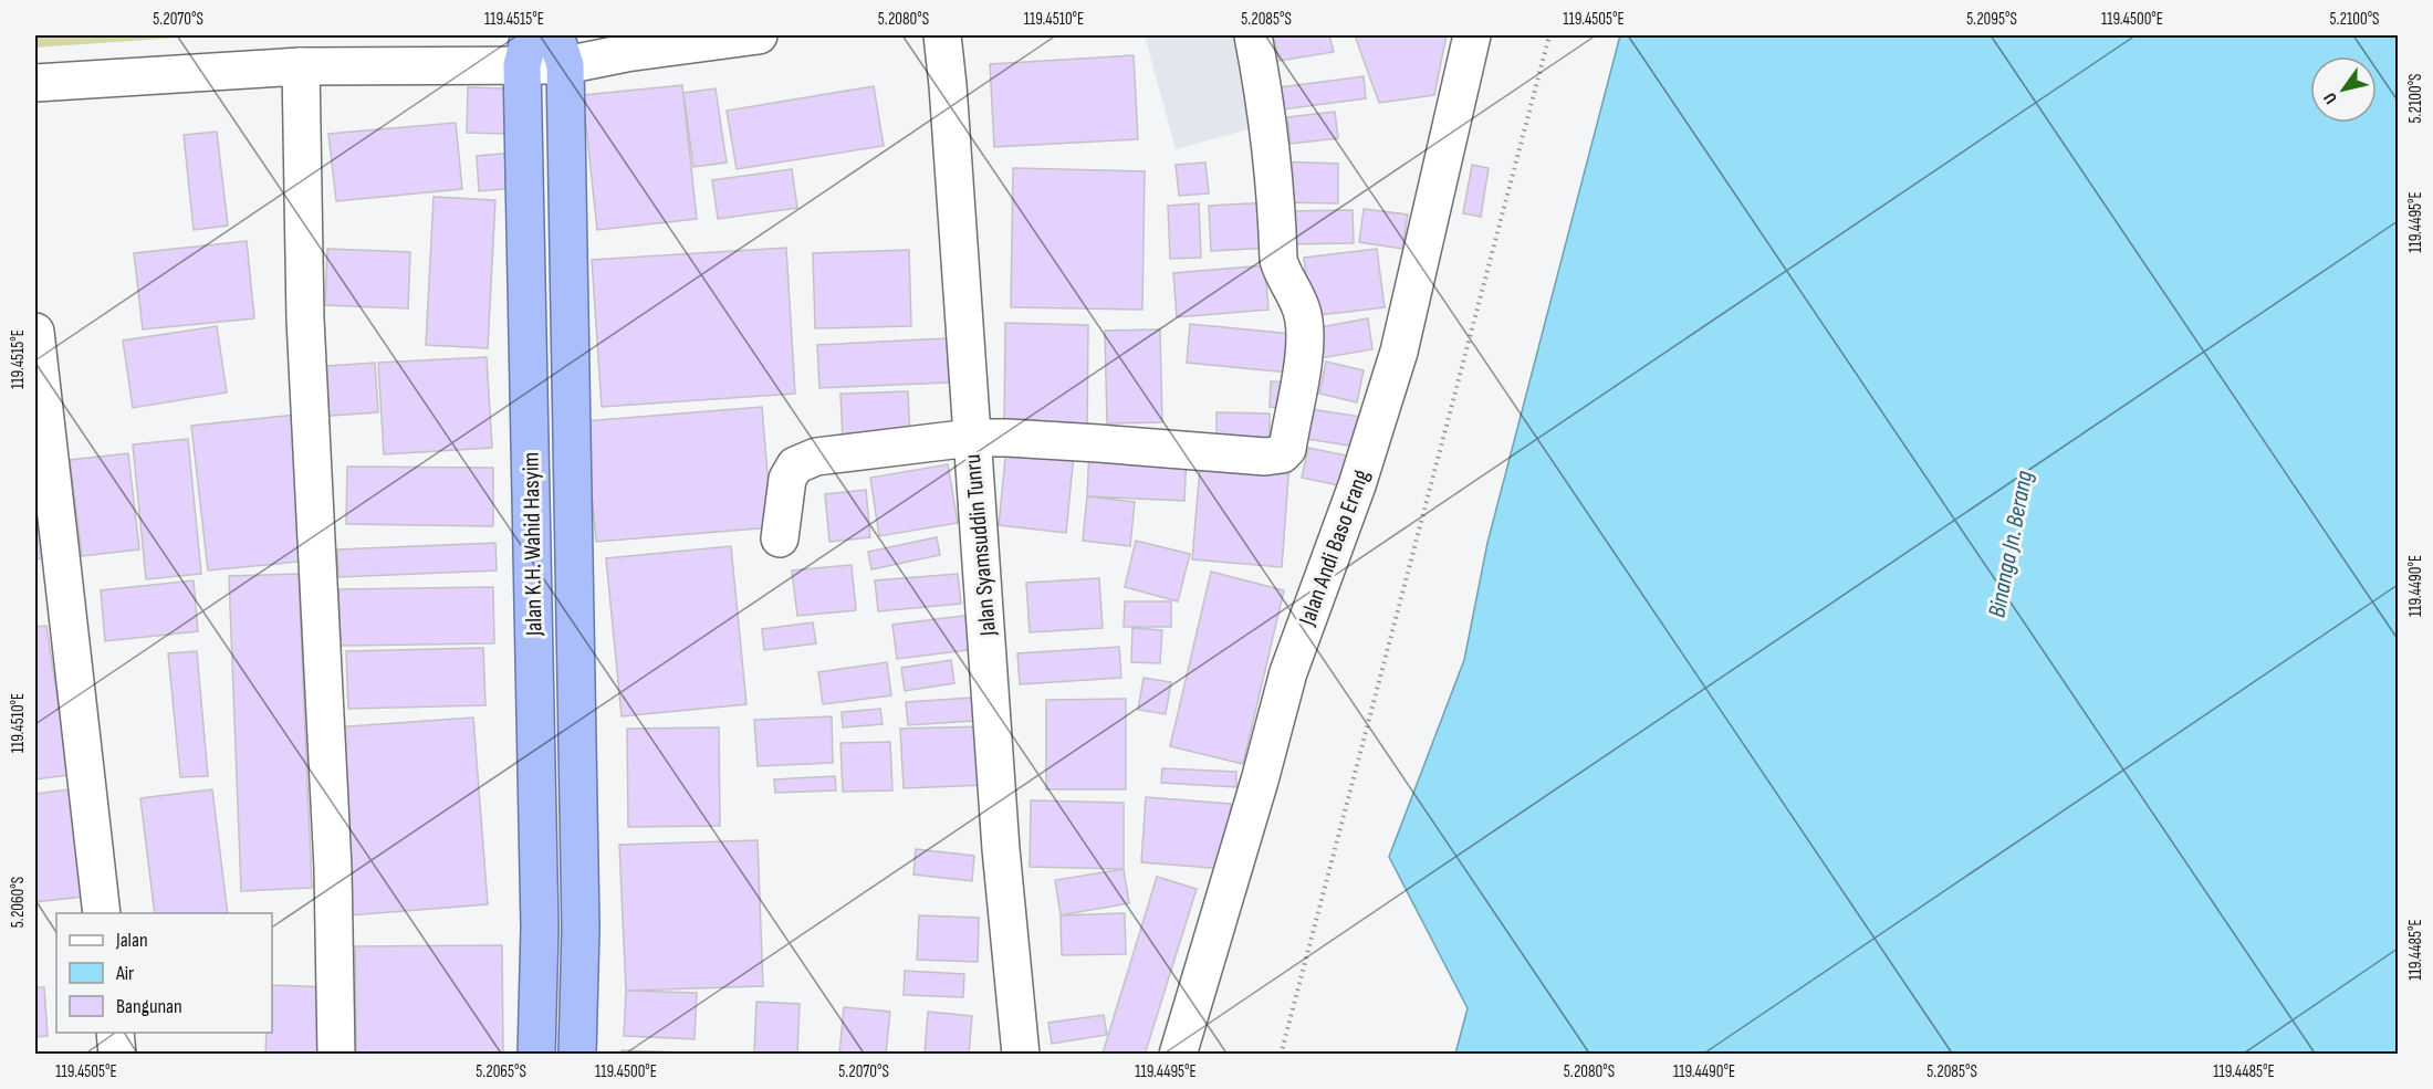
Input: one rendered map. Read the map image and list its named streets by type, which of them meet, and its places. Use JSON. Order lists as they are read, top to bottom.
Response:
{
  "streets": {
    "highway": ["Jalan K.H. Wahid Hasyim"],
    "street": ["Jalan Syamsuddin Tunru", "Jalan Andi Baso Erang"]
  },
  "water": ["Binanga Jn. Berang"],
  "legend": ["Jalan", "Air", "Bangunan"],
  "north": "bottom left",
  "coordinates": [
    "5.2070°S",
    "119.4515°E",
    "5.2080°S",
    "119.4510°E",
    "5.2085°S",
    "119.4505°E",
    "5.2095°S",
    "119.4500°E",
    "5.2100°S",
    "119.4495°E",
    "119.4490°E",
    "5.2060°S",
    "119.4485°E",
    "5.2065°S"
  ]
}
